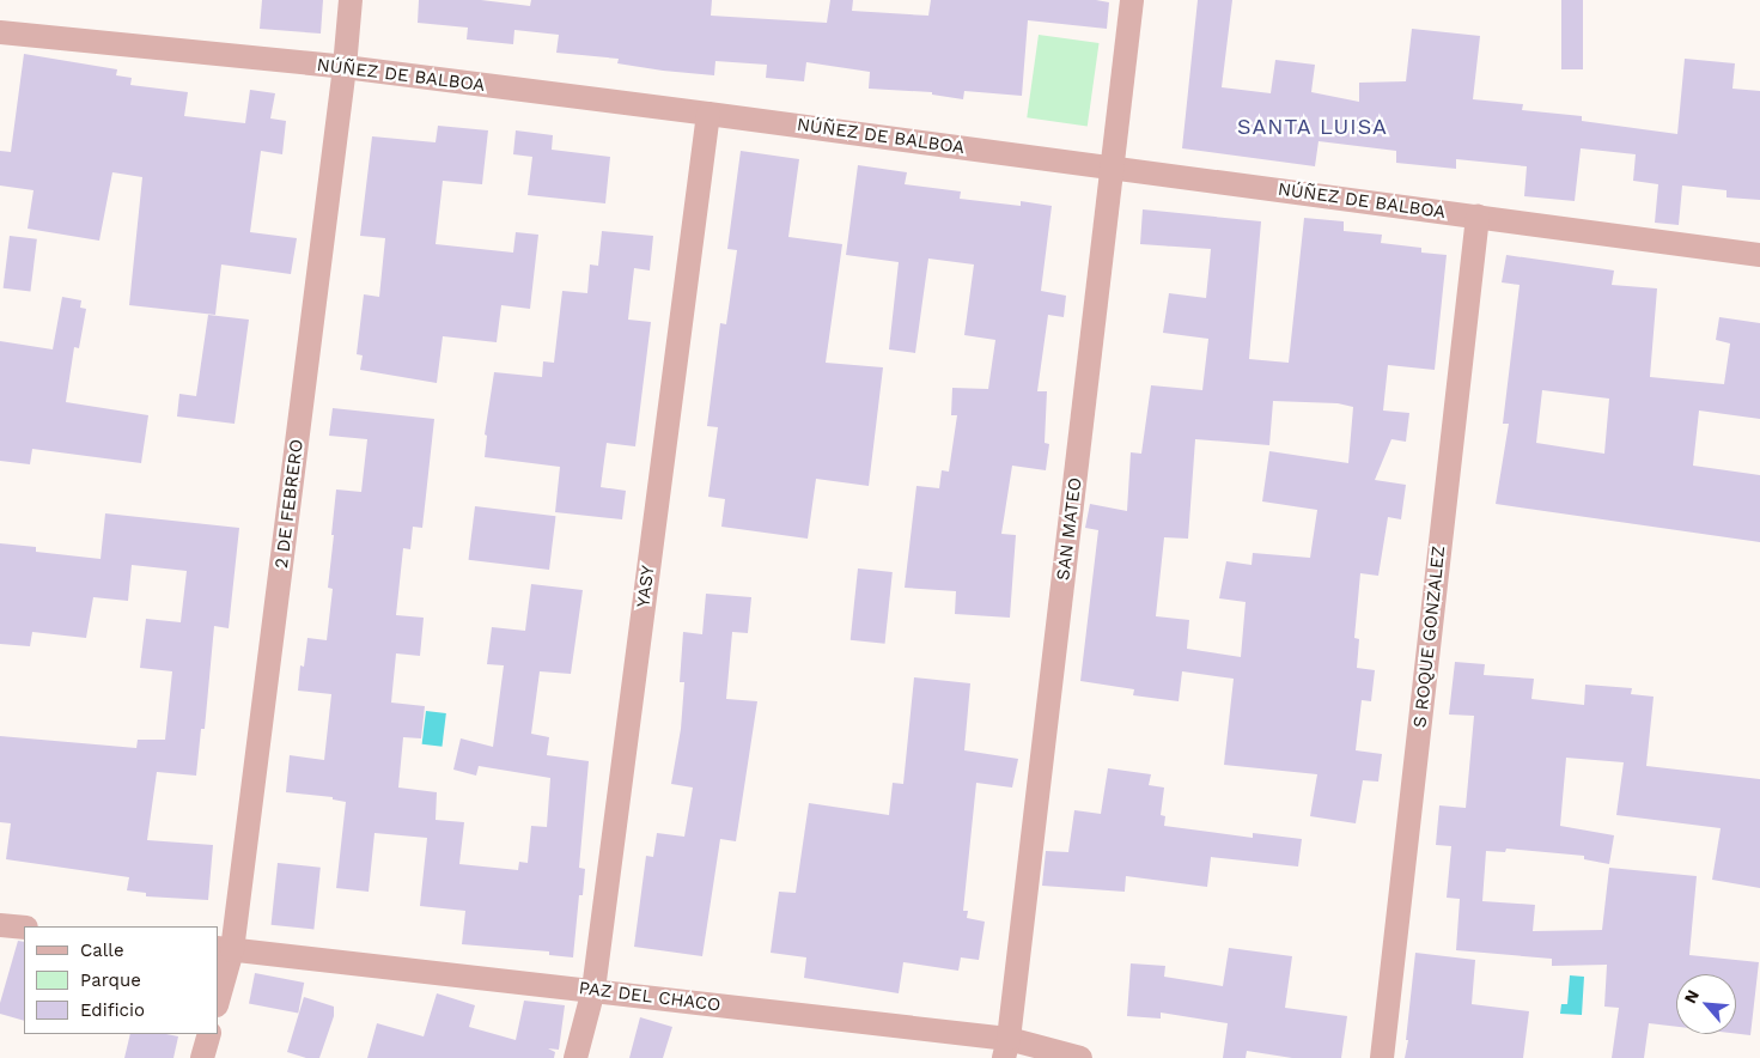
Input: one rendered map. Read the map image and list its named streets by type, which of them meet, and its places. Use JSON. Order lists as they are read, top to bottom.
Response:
{
  "streets": {
    "street": [
      "NÚÑEZ DE BALBOA",
      "2 DE FEBRERO",
      "SAN MATEO",
      "YASY",
      "S ROQUE GONZALEZ",
      "PAZ DEL CHACO"
    ]
  },
  "crossings": [
    ["NÚÑEZ DE BALBOA", "2 DE FEBRERO"],
    ["NÚÑEZ DE BALBOA", "SAN MATEO"],
    ["NÚÑEZ DE BALBOA", "YASY"],
    ["NÚÑEZ DE BALBOA", "S ROQUE GONZALEZ"],
    ["2 DE FEBRERO", "PAZ DEL CHACO"],
    ["SAN MATEO", "PAZ DEL CHACO"],
    ["YASY", "PAZ DEL CHACO"]
  ],
  "districts": ["SANTA LUISA"],
  "legend": ["Calle", "Parque", "Edificio"],
  "north": "top left"
}
